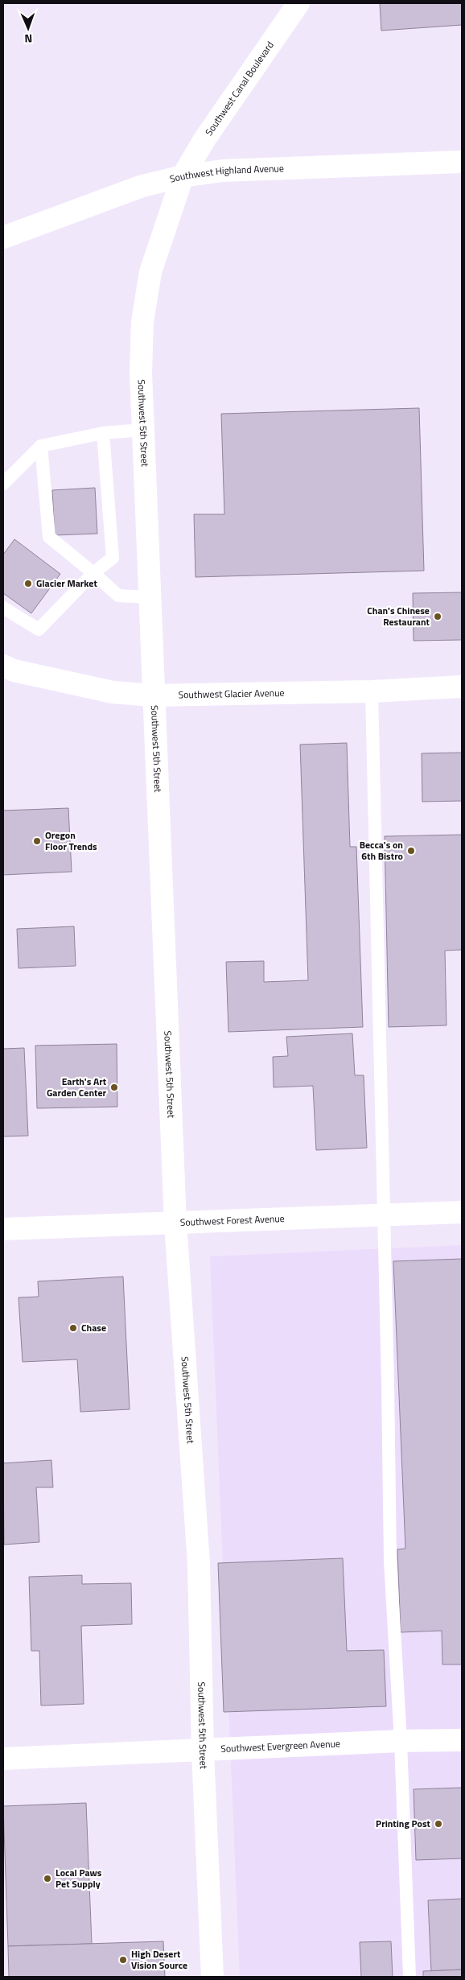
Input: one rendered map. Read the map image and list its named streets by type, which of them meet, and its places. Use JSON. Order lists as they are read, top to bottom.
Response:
{
  "streets": {
    "main road": [
      "Southwest Canal Boulevard",
      "Southwest Highland Avenue",
      "Southwest 5th Street",
      "Southwest Glacier Avenue",
      "Southwest Forest Avenue",
      "Southwest Evergreen Avenue"
    ]
  },
  "crossings": [
    ["Southwest Canal Boulevard", "Southwest Highland Avenue"],
    ["Southwest Canal Boulevard", "Southwest 5th Street"],
    ["Southwest Highland Avenue", "Southwest 5th Street"],
    ["Southwest 5th Street", "Southwest Glacier Avenue"],
    ["Southwest 5th Street", "Southwest Forest Avenue"],
    ["Southwest 5th Street", "Southwest Evergreen Avenue"]
  ],
  "places": [
    "Glacier Market",
    "Chan's Chinese Restaurant",
    "Oregon Floor Trends",
    "Becca's on 6th Bistro",
    "Earth's Art Garden Center",
    "Chase",
    "Printing Post",
    "Local Paws Pet Supply",
    "High Desert Vision Source"
  ],
  "north": "bottom"
}
